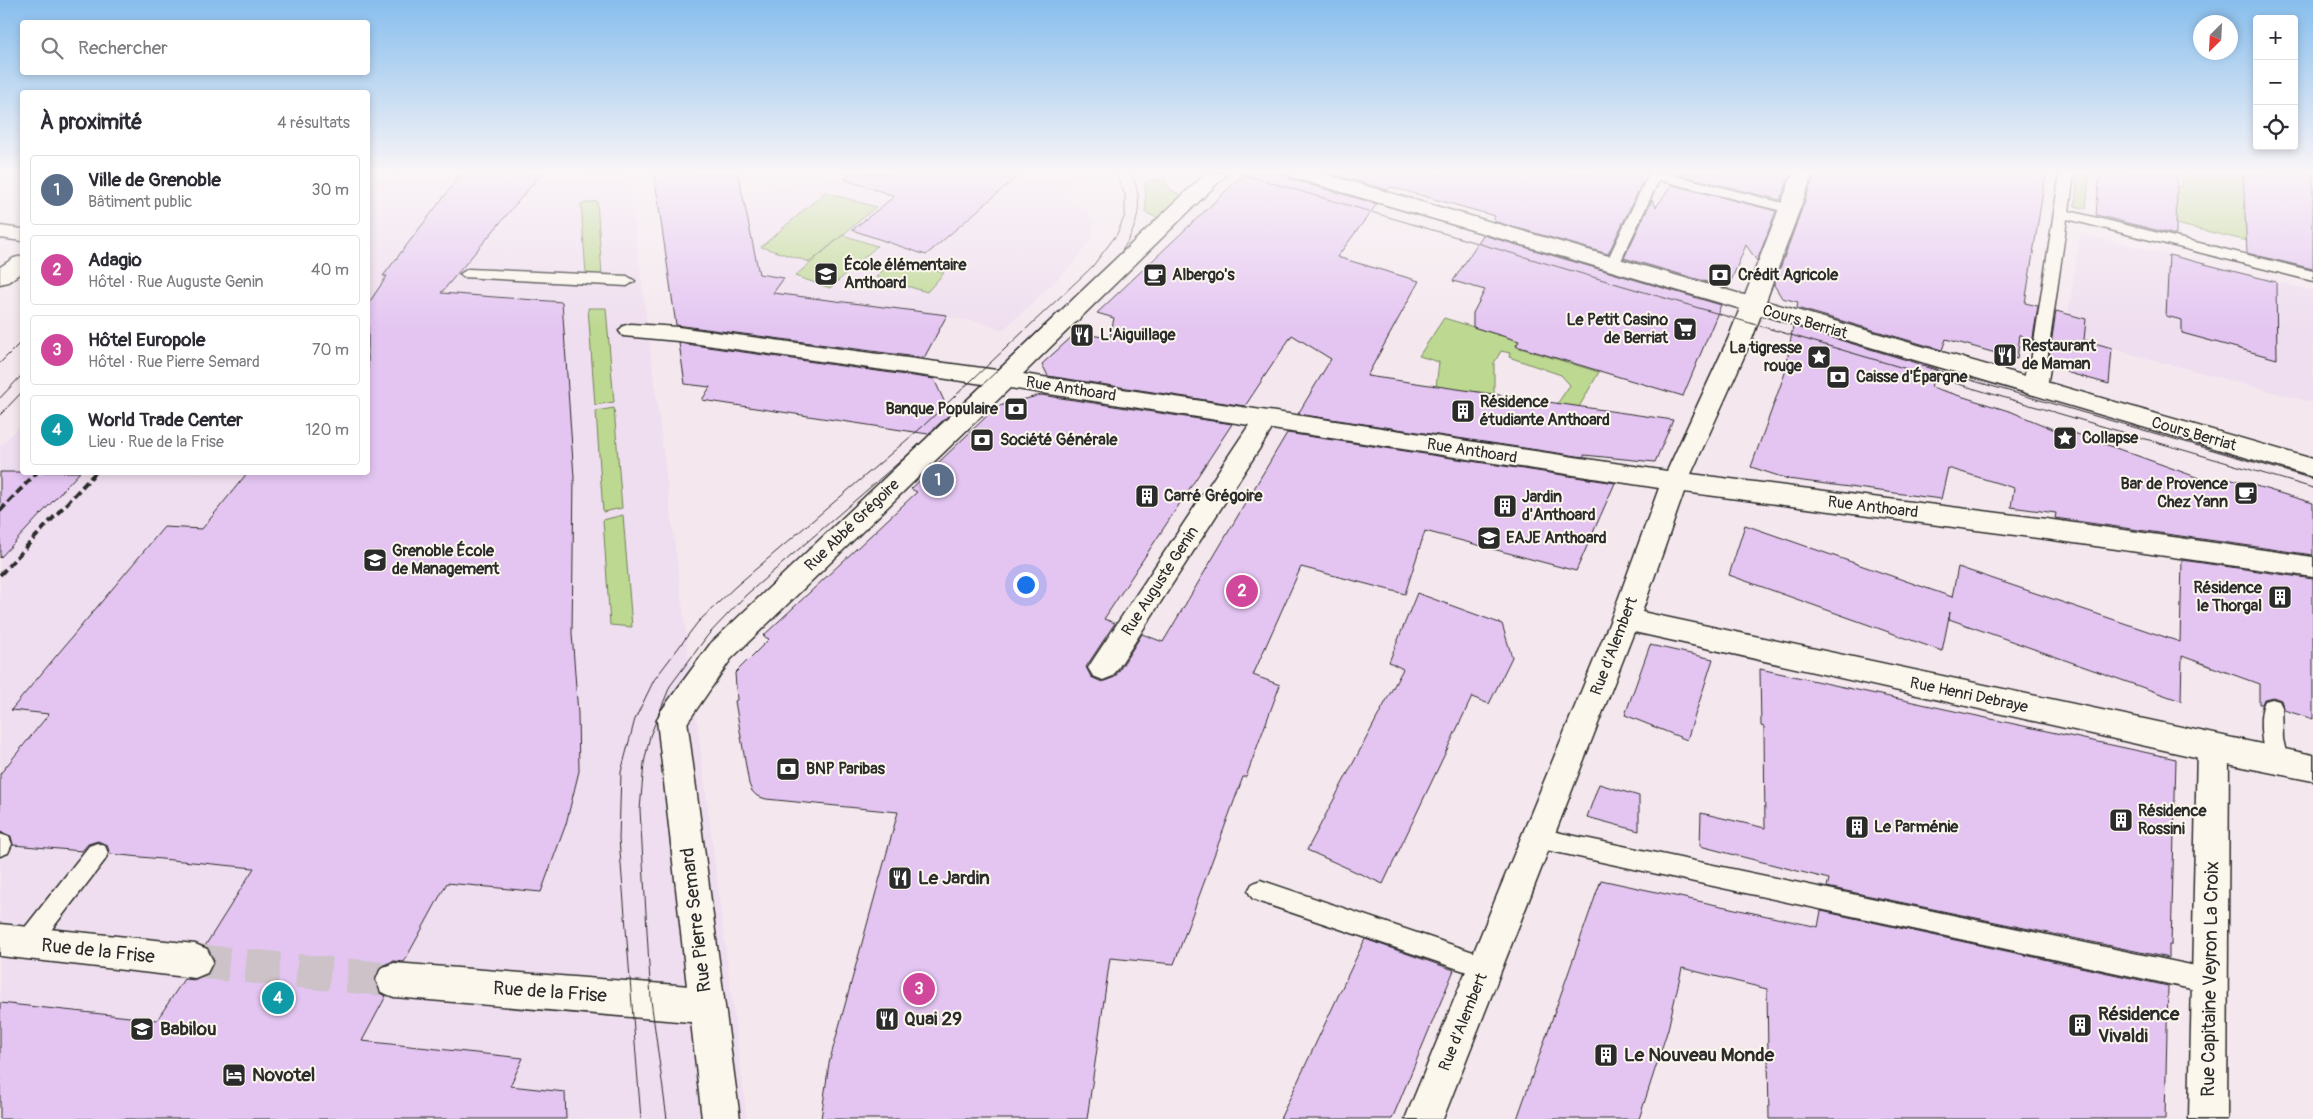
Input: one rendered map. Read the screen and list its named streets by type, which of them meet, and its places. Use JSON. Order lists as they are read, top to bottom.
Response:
{
  "streets": {
    "street": [
      "Cours Berriat",
      "Rue Anthoard",
      "Rue Abbé Grégoire",
      "Rue Auguste Genin",
      "Rue d'Alembert",
      "Rue Henri Debraye",
      "Rue Pierre Semard",
      "Rue de la Frise",
      "Rue Capitaine Veyron La Croix"
    ]
  },
  "crossings": [
    ["Cours Berriat", "Rue d'Alembert"],
    ["Rue Anthoard", "Rue Abbé Grégoire"],
    ["Rue Anthoard", "Rue Auguste Genin"],
    ["Rue Anthoard", "Rue d'Alembert"],
    ["Rue Abbé Grégoire", "Rue Pierre Semard"],
    ["Rue d'Alembert", "Rue Henri Debraye"],
    ["Rue Henri Debraye", "Rue Capitaine Veyron La Croix"],
    ["Rue Pierre Semard", "Rue de la Frise"]
  ],
  "places": {
    "school or university": [
      "École élémentaire Anthoard",
      "EAJE Anthoard",
      "Grenoble École de Management",
      "Babilou"
    ],
    "cafe": ["Albergo's", "Bar de Provence Chez Yann"],
    "bank": [
      "Crédit Agricole",
      "Caisse d'Épargne",
      "Banque Populaire",
      "Société Générale",
      "BNP Paribas"
    ],
    "supermarket": ["Le Petit Casino de Berriat"],
    "restaurant": [
      "L'Aiguillage",
      "Restaurant de Maman",
      "Le Jardin",
      "Quai 29"
    ],
    "place": ["La tigresse rouge", "Collapse"],
    "building": [
      "Résidence étudiante Anthoard",
      "Carré Grégoire",
      "Jardin d'Anthoard",
      "Résidence le Thorgal",
      "Résidence Rossini",
      "Le Parménie",
      "Résidence Vivaldi",
      "Le Nouveau Monde"
    ],
    "hotel": ["Novotel"]
  },
  "north": "bottom left",
  "page": {
    "map_buttons": ["+", "−"],
    "search": "Rechercher",
    "heading": ["À proximité", "4 résultats"],
    "list": [
      {
        "mark": "1",
        "name": "Ville de Grenoble",
        "note": "Bâtiment public",
        "value": "30 m"
      },
      {
        "mark": "2",
        "name": "Adagio",
        "note": "Hôtel · Rue Auguste Genin",
        "value": "40 m"
      },
      {
        "mark": "3",
        "name": "Hôtel Europole",
        "note": "Hôtel · Rue Pierre Semard",
        "value": "70 m"
      },
      {
        "mark": "4",
        "name": "World Trade Center",
        "note": "Lieu · Rue de la Frise",
        "value": "120 m"
      }
    ],
    "pins": [
      "1",
      "2",
      "3",
      "4"
    ]
  }
}
